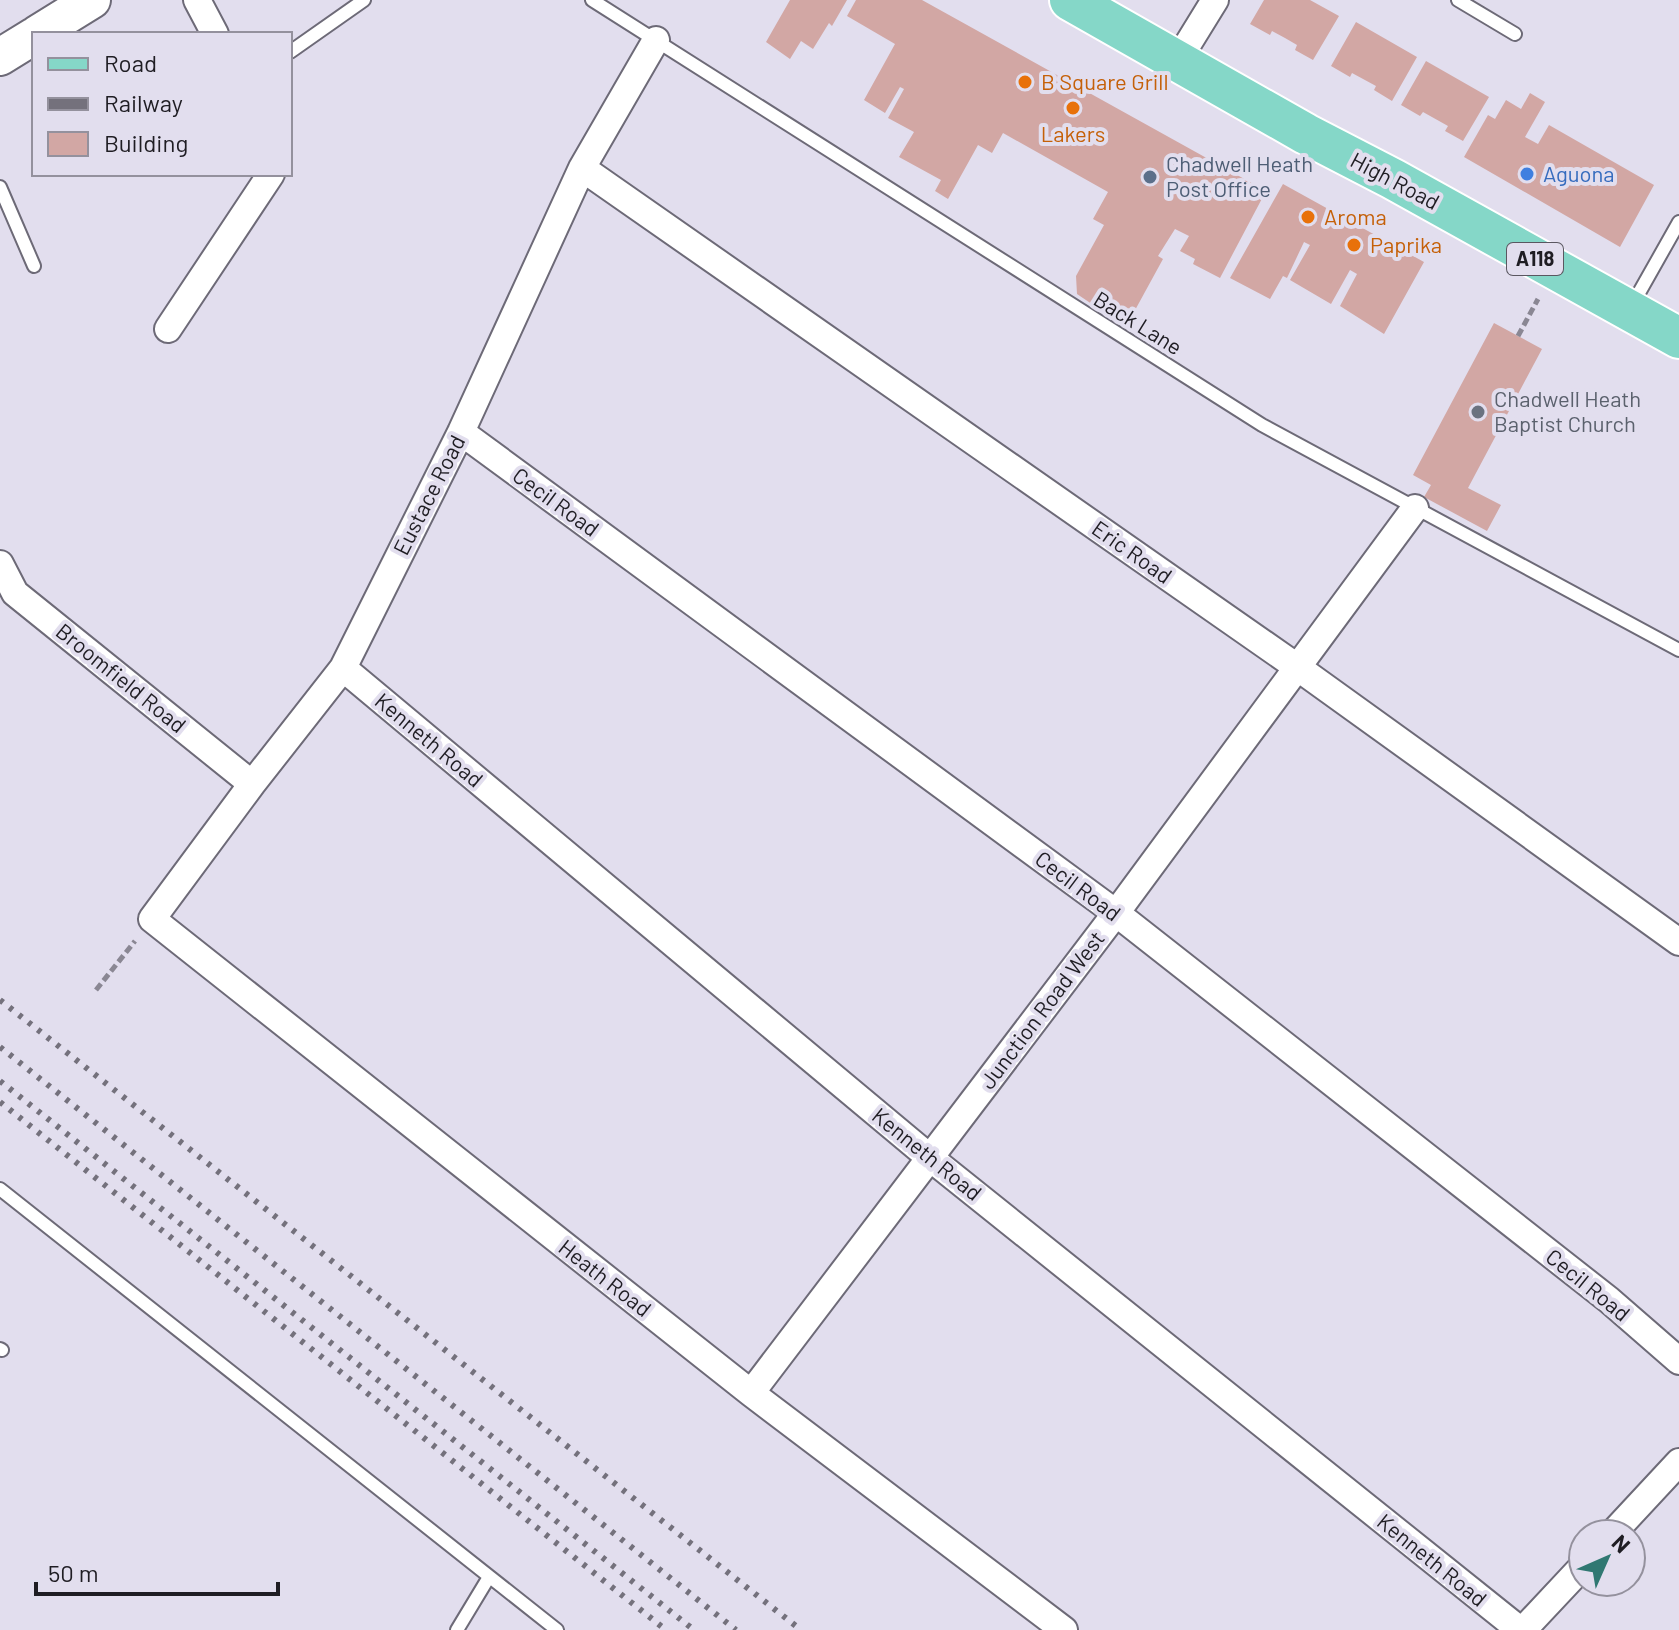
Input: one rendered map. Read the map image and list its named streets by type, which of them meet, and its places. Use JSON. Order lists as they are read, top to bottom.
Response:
{
  "streets": {
    "main road": ["High Road", "A118"],
    "street": [
      "Eustace Road",
      "Cecil Road",
      "Eric Road",
      "Broomfield Road",
      "Kenneth Road",
      "Junction Road West",
      "Heath Road"
    ],
    "lane": ["Back Lane"]
  },
  "crossings": [
    ["Back Lane", "Eustace Road"],
    ["Back Lane", "Junction Road West"],
    ["Eustace Road", "Cecil Road"],
    ["Eustace Road", "Eric Road"],
    ["Eustace Road", "Broomfield Road"],
    ["Eustace Road", "Kenneth Road"],
    ["Eustace Road", "Heath Road"],
    ["Cecil Road", "Junction Road West"],
    ["Eric Road", "Junction Road West"],
    ["Kenneth Road", "Junction Road West"],
    ["Junction Road West", "Heath Road"]
  ],
  "places": [
    "B Square Grill",
    "Lakers",
    "Aguona",
    "Chadwell Heath Post Office",
    "Aroma",
    "Paprika",
    "Chadwell Heath Baptist Church"
  ],
  "legend": ["Road", "Railway", "Building"],
  "scale_bar": "50 m",
  "north": "top right"
}
